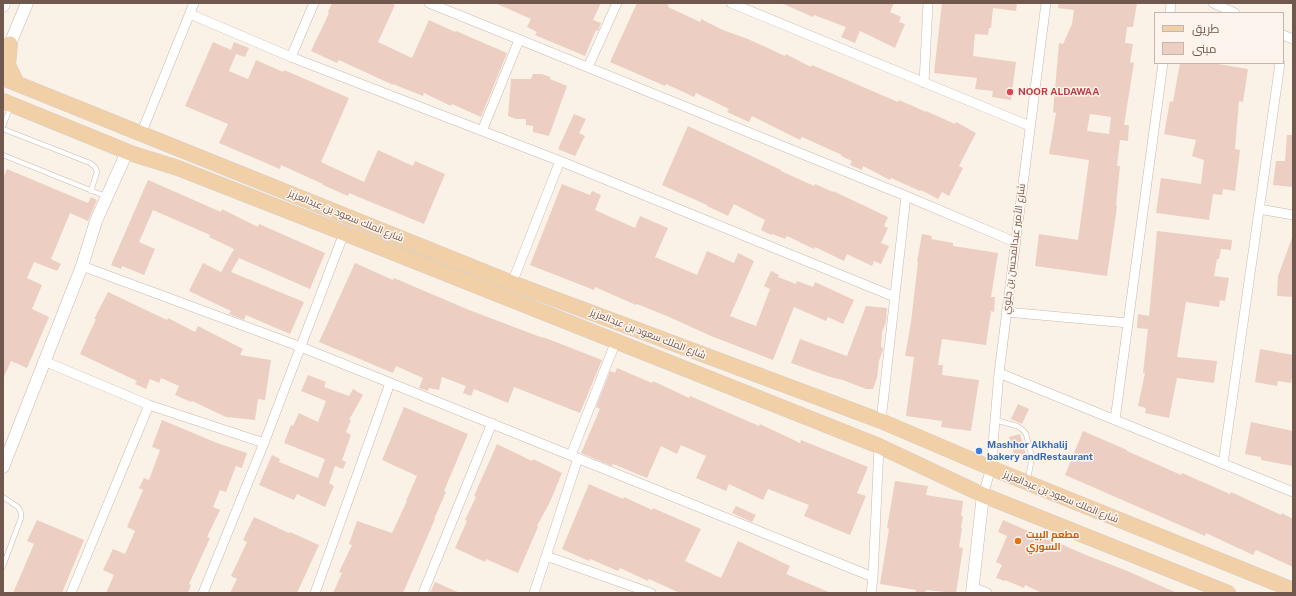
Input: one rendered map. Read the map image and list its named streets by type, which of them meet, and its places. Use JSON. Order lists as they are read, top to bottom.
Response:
{
  "streets": {
    "main road": ["شارع الملك سعود بن عبدالعزيز"],
    "street": ["شارع الأمير عبدالمحسن بن جلوي"]
  },
  "crossings": [
    ["شارع الملك سعود بن عبدالعزيز", "شارع الأمير عبدالمحسن بن جلوي"]
  ],
  "places": ["NOOR ALDAWAA", "Mashhor Alkhalij bakery andRestaurant", "مطعم البيت السوري"],
  "legend": ["طريق", "مبنى"]
}
